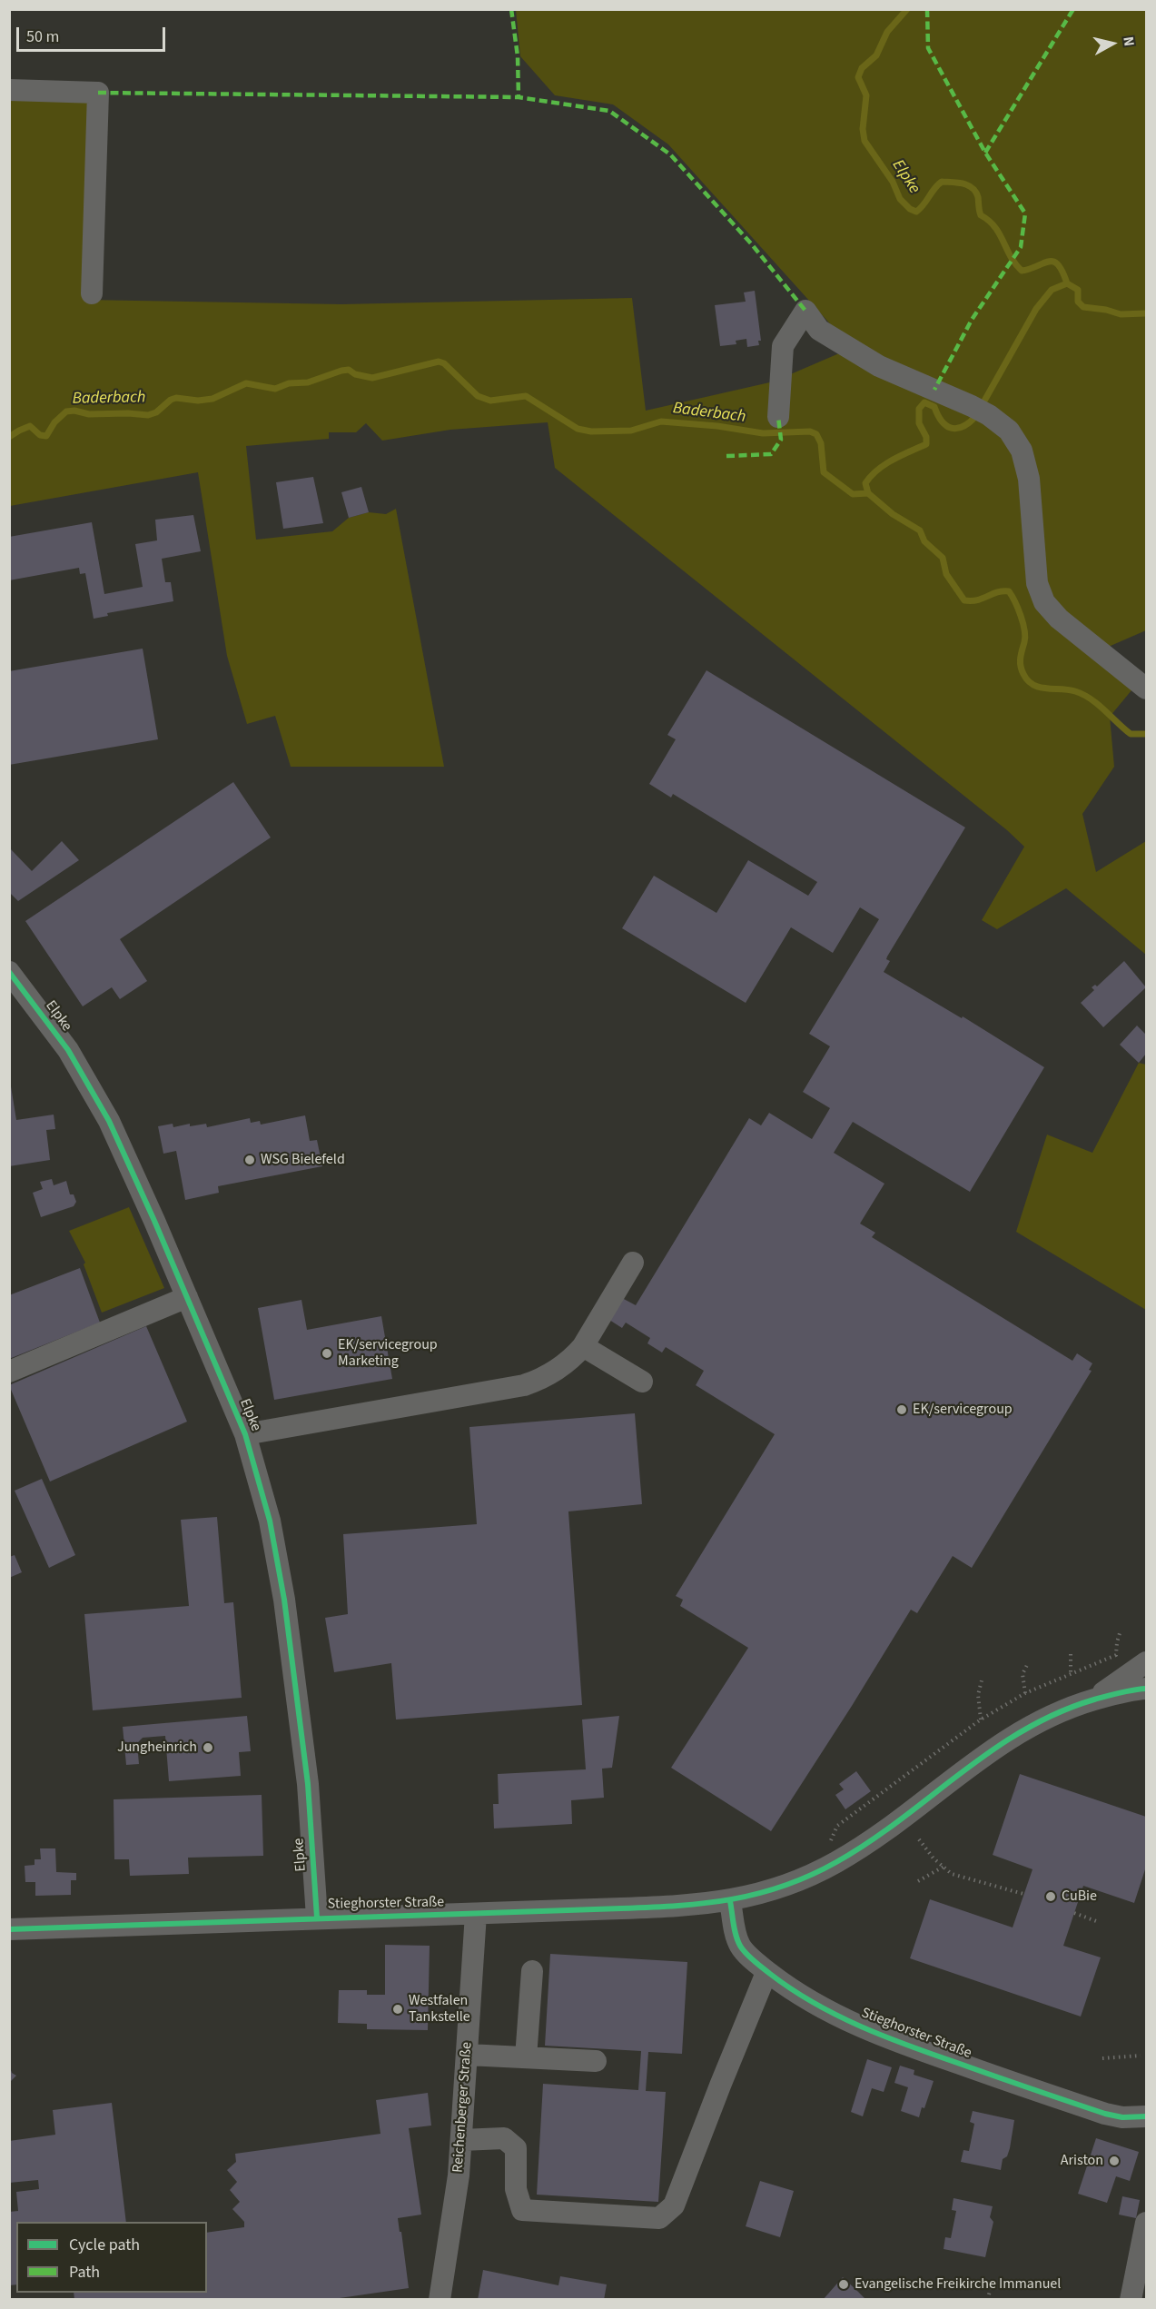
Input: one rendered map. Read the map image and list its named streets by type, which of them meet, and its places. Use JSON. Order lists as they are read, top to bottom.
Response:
{
  "streets": {
    "street": ["Elpke", "Stieghorster Straße", "Reichenberger Straße"]
  },
  "crossings": [
    ["Elpke", "Stieghorster Straße"],
    ["Stieghorster Straße", "Reichenberger Straße"]
  ],
  "water": ["Elpke", "Baderbach"],
  "places": [
    "WSG Bielefeld",
    "EK/servicegroup Marketing",
    "EK/servicegroup",
    "Jungheinrich",
    "CuBie",
    "Westfalen Tankstelle",
    "Ariston",
    "Evangelische Freikirche Immanuel"
  ],
  "legend": ["Cycle path", "Path"],
  "scale_bar": "50 m",
  "north": "right"
}
